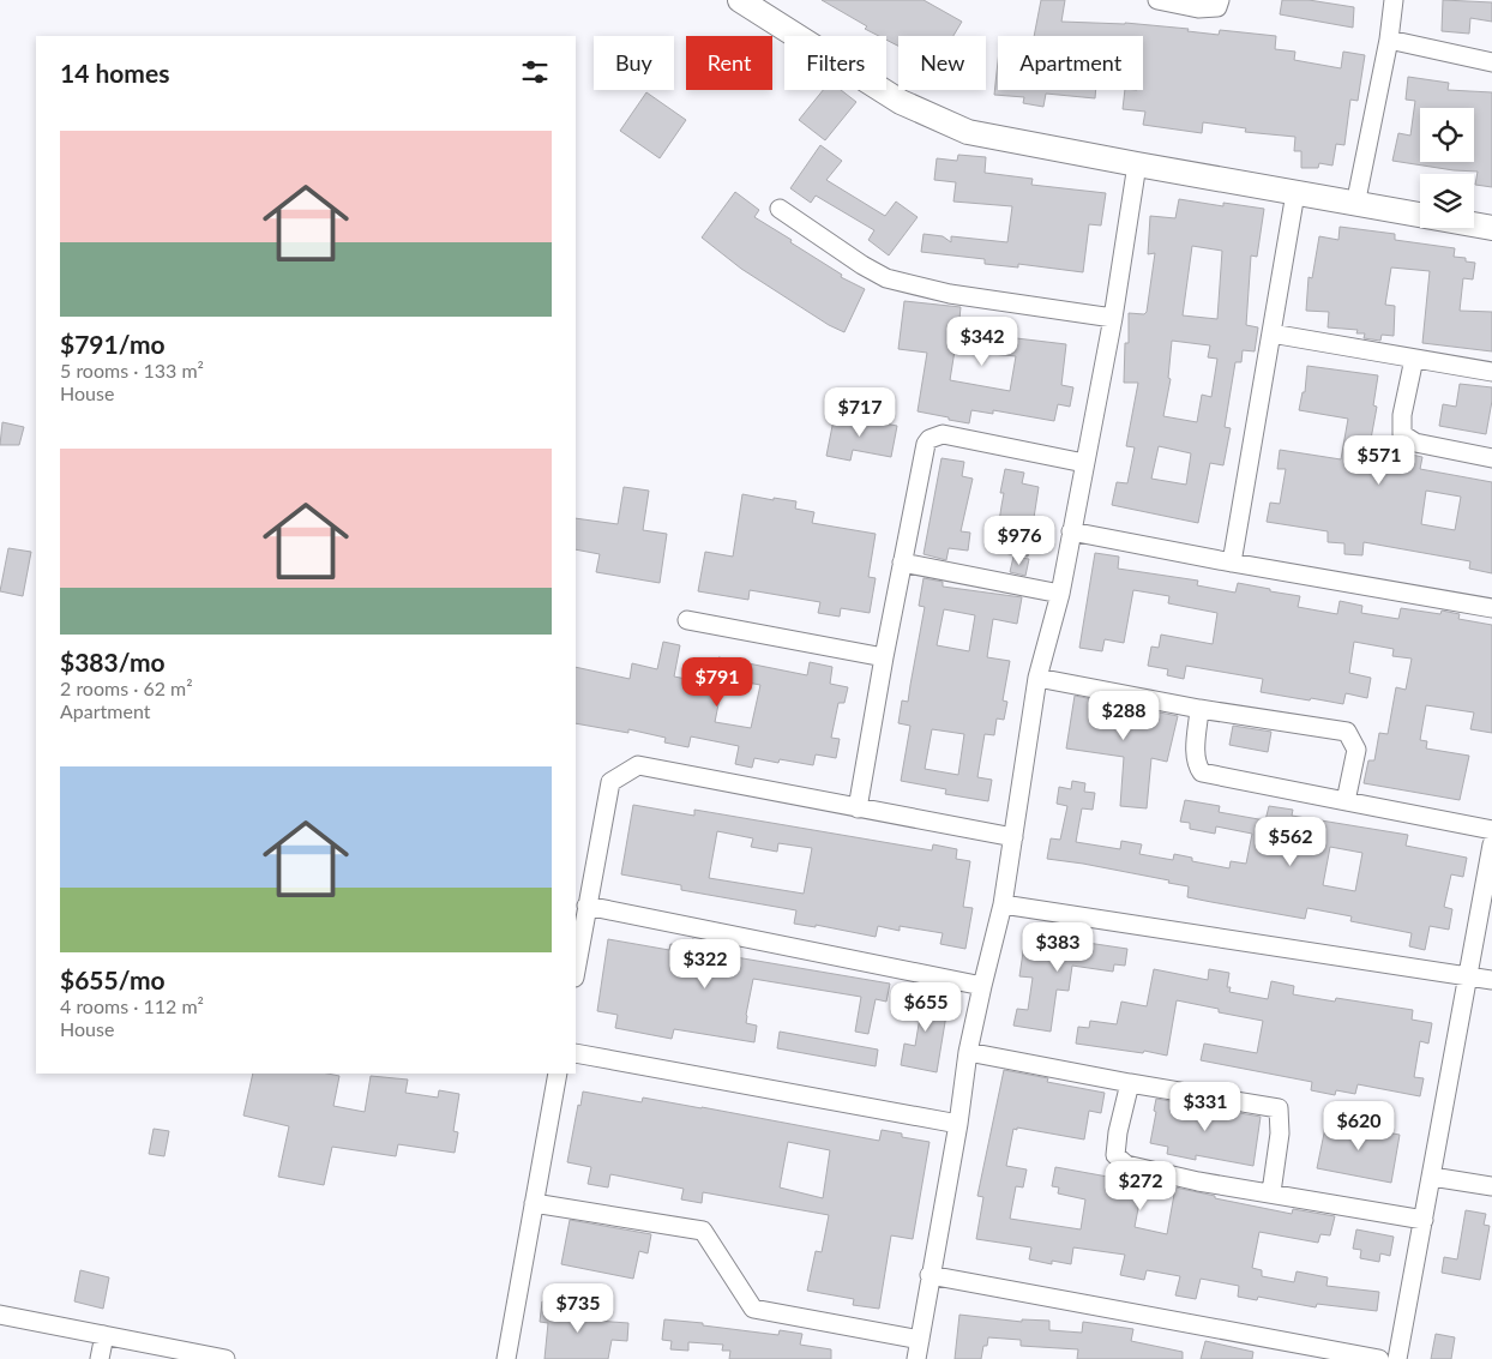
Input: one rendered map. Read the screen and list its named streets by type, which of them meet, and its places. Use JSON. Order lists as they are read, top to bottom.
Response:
{
  "page": {
    "chip": [
      "Buy",
      "Rent",
      "Filters",
      "New",
      "Apartment"
    ],
    "heading": "14 homes",
    "list": [
      {
        "name": "$791/mo",
        "note": "5 rooms · 133 m² · House"
      },
      {
        "name": "$383/mo",
        "note": "2 rooms · 62 m² · Apartment"
      },
      {
        "name": "$655/mo",
        "note": "4 rooms · 112 m² · House"
      }
    ],
    "price": [
      "$342",
      "$717",
      "$571",
      "$976",
      "$791",
      "$288",
      "$562",
      "$383",
      "$322",
      "$655",
      "$331",
      "$620",
      "$272",
      "$735"
    ]
  }
}
